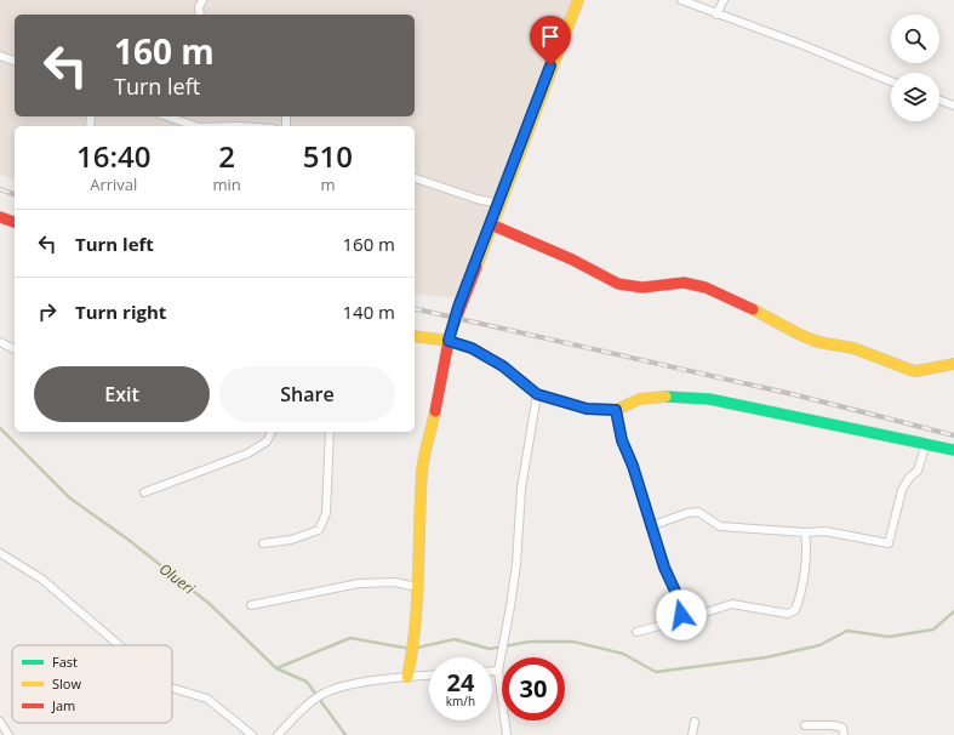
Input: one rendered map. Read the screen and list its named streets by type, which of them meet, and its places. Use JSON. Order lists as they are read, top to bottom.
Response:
{
  "water": ["Olueri"],
  "legend": ["Fast", "Slow", "Jam"],
  "page": {
    "turn": ["160 m", "Turn left"],
    "eta": [
      "16:40",
      "Arrival",
      "2",
      "min",
      "510",
      "m"
    ],
    "list": [
      {
        "name": "Turn left",
        "value": "160 m"
      },
      {
        "name": "Turn right",
        "value": "140 m"
      }
    ],
    "buttons": ["Exit", "Share"],
    "speed": "24 km/h",
    "limit": "30"
  }
}
